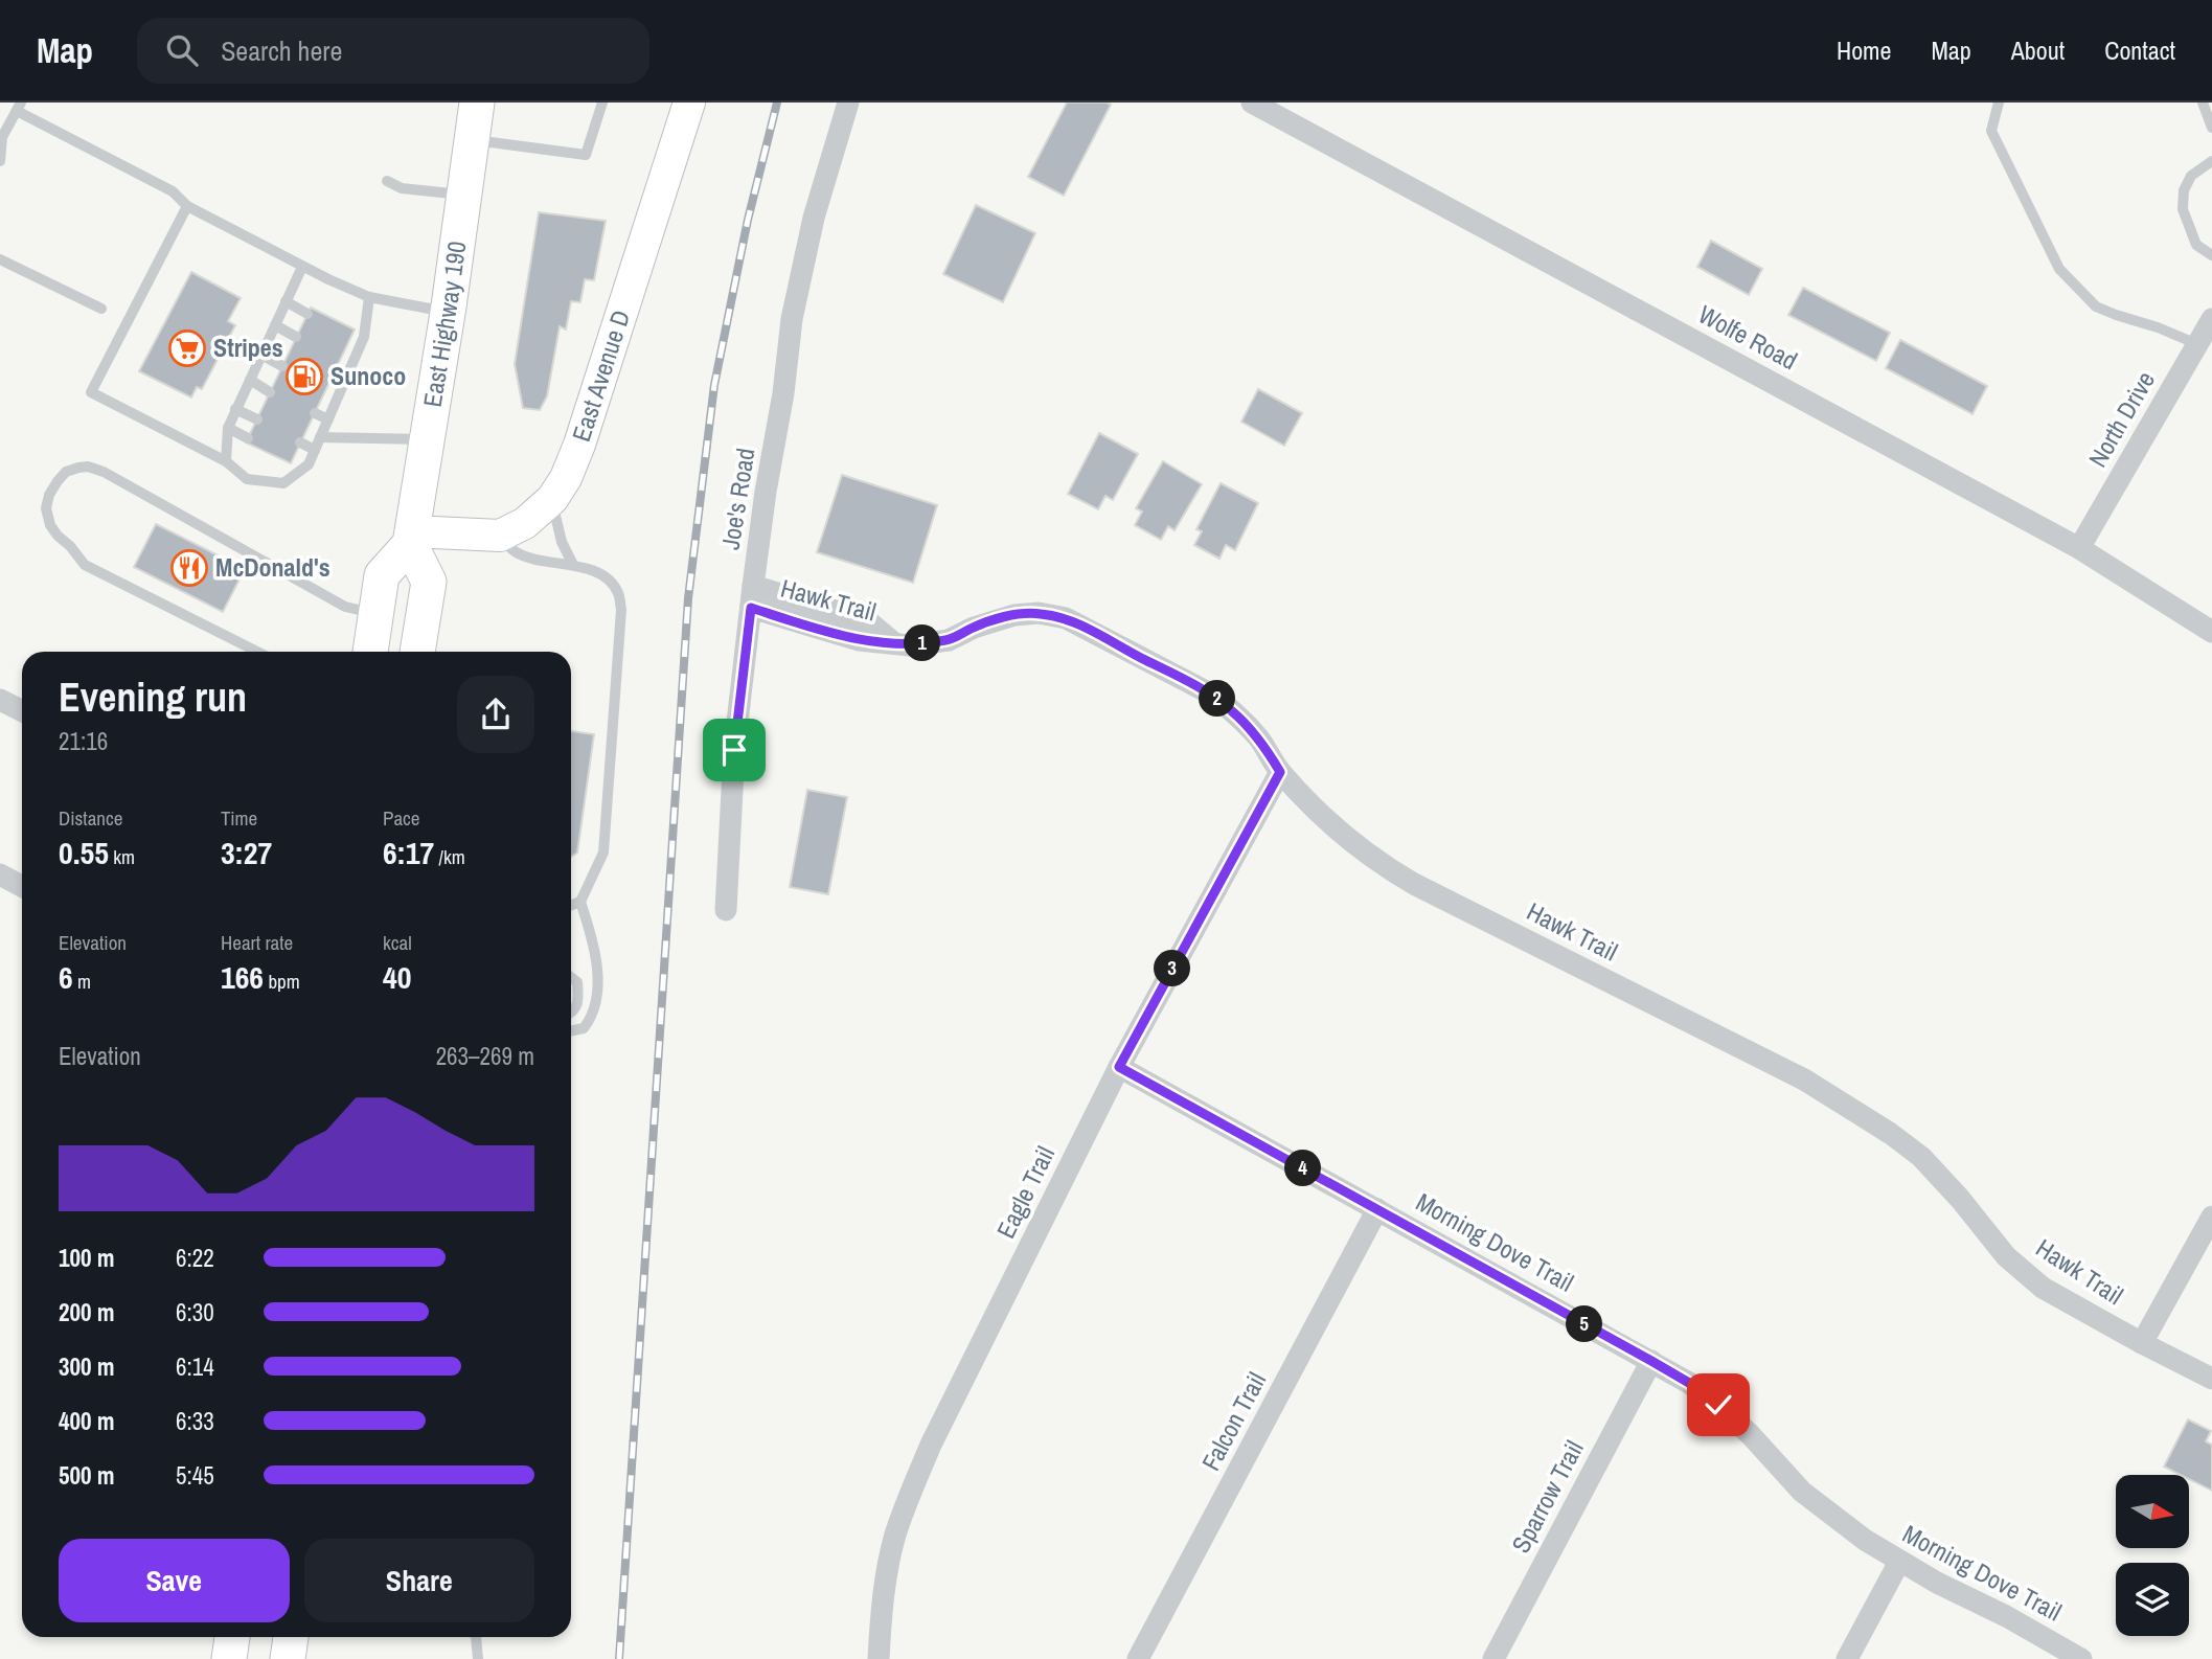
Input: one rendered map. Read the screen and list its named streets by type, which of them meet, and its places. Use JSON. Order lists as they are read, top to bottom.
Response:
{
  "streets": {
    "main road": ["East Highway 190", "East Avenue D"],
    "street": [
      "Wolfe Road",
      "North Drive",
      "Joe's Road",
      "Hawk Trail",
      "Eagle Trail",
      "Morning Dove Trail",
      "Falcon Trail",
      "Sparrow Trail"
    ]
  },
  "crossings": [
    ["Wolfe Road", "North Drive"],
    ["Joe's Road", "Hawk Trail"],
    ["Hawk Trail", "Eagle Trail"],
    ["Eagle Trail", "Morning Dove Trail"],
    ["Morning Dove Trail", "Falcon Trail"],
    ["Morning Dove Trail", "Sparrow Trail"]
  ],
  "places": {
    "supermarket": ["Stripes"],
    "fuel station": ["Sunoco"],
    "restaurant": ["McDonald's"]
  },
  "north": "right",
  "page": {
    "header": "Map",
    "search": "Search here",
    "nav": [
      "Home",
      "Map",
      "About",
      "Contact"
    ],
    "pins": [
      "1",
      "2",
      "3",
      "4",
      "5"
    ],
    "heading": ["Evening run", "21:16"],
    "stats": [
      ["Distance", "0.55 km"],
      ["Time", "3:27"],
      ["Pace", "6:17 /km"],
      ["Elevation", "6 m"],
      ["Heart rate", "166 bpm"],
      ["kcal", "40"]
    ],
    "chart": ["Elevation", "263–269 m"],
    "list": [
      {
        "name": "100 m",
        "note": "6:22"
      },
      {
        "name": "200 m",
        "note": "6:30"
      },
      {
        "name": "300 m",
        "note": "6:14"
      },
      {
        "name": "400 m",
        "note": "6:33"
      },
      {
        "name": "500 m",
        "note": "5:45"
      }
    ],
    "buttons": ["Save", "Share"]
  }
}
